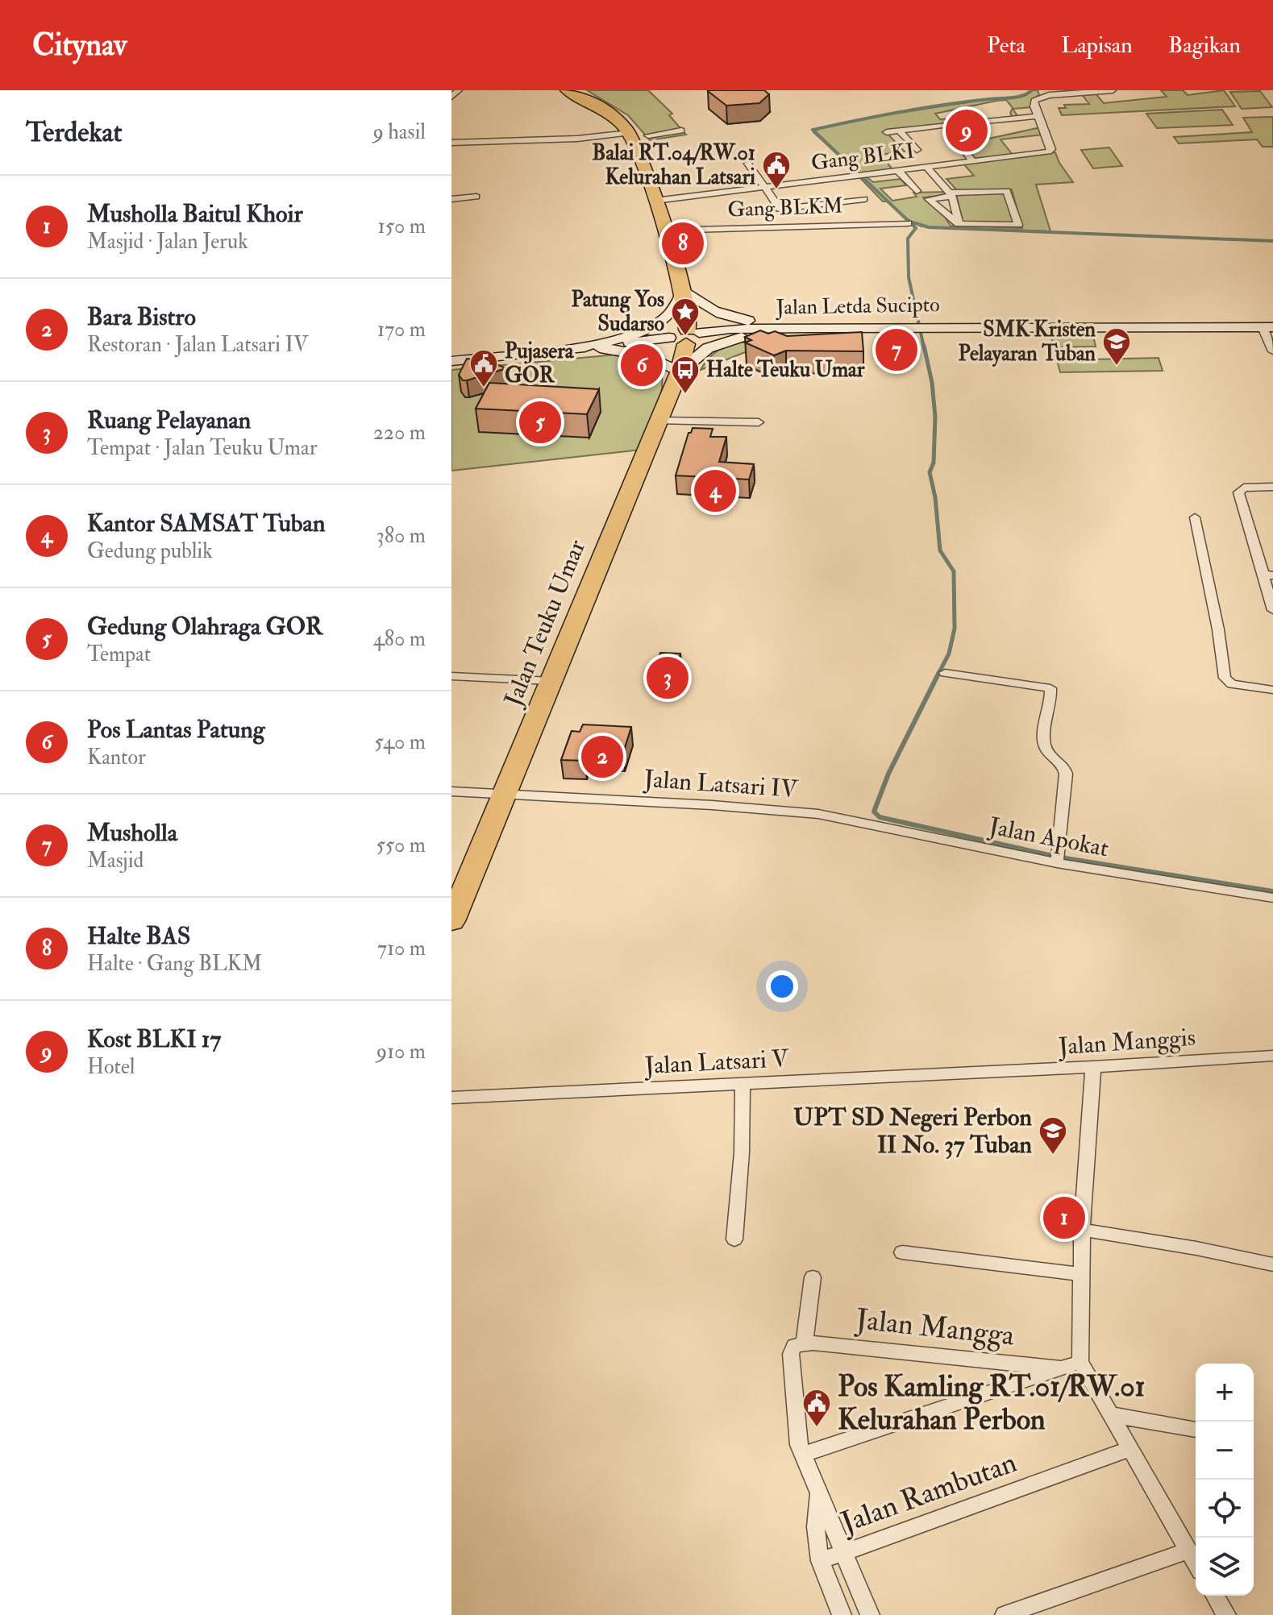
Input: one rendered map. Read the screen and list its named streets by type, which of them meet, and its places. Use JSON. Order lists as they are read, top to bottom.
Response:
{
  "streets": {
    "highway": ["Jalan Teuku Umar"],
    "main road": ["Jalan Letda Sucipto"],
    "street": [
      "Gang BLKI",
      "Gang BLKM",
      "Jalan Latsari IV",
      "Jalan Apokat",
      "Jalan Manggis",
      "Jalan Latsari V",
      "Jalan Mangga",
      "Jalan Rambutan"
    ]
  },
  "crossings": [
    ["Jalan Letda Sucipto", "Jalan Teuku Umar"],
    ["Jalan Teuku Umar", "Jalan Latsari IV"],
    ["Jalan Latsari IV", "Jalan Apokat"],
    ["Jalan Manggis", "Jalan Latsari V"]
  ],
  "places": {
    "public building": ["Balai RT.04/RW.01 Kelurahan Latsari", "Pujasera GOR", "Pos Kamling RT.01/RW.01 Kelurahan Perbon"],
    "place": ["Patung Yos Sudarso"],
    "school or university": ["SMK Kristen Pelayaran Tuban", "UPT SD Negeri Perbon II No. 37 Tuban"],
    "bus stop": ["Halte Teuku Umar"]
  },
  "page": {
    "header": "Citynav",
    "nav": ["Peta", "Lapisan", "Bagikan"],
    "heading": ["Terdekat", "9 hasil"],
    "pins": [
      "9",
      "8",
      "7",
      "6",
      "5",
      "4",
      "3",
      "2",
      "1"
    ],
    "list": [
      {
        "mark": "1",
        "name": "Musholla Baitul Khoir",
        "note": "Masjid · Jalan Jeruk",
        "value": "150 m"
      },
      {
        "mark": "2",
        "name": "Bara Bistro",
        "note": "Restoran · Jalan Latsari IV",
        "value": "170 m"
      },
      {
        "mark": "3",
        "name": "Ruang Pelayanan",
        "note": "Tempat · Jalan Teuku Umar",
        "value": "220 m"
      },
      {
        "mark": "4",
        "name": "Kantor SAMSAT Tuban",
        "note": "Gedung publik",
        "value": "380 m"
      },
      {
        "mark": "5",
        "name": "Gedung Olahraga GOR",
        "note": "Tempat",
        "value": "480 m"
      },
      {
        "mark": "6",
        "name": "Pos Lantas Patung",
        "note": "Kantor",
        "value": "540 m"
      },
      {
        "mark": "7",
        "name": "Musholla",
        "note": "Masjid",
        "value": "550 m"
      },
      {
        "mark": "8",
        "name": "Halte BAS",
        "note": "Halte · Gang BLKM",
        "value": "710 m"
      },
      {
        "mark": "9",
        "name": "Kost BLKI 17",
        "note": "Hotel",
        "value": "910 m"
      }
    ],
    "map_buttons": ["+", "−"]
  }
}
